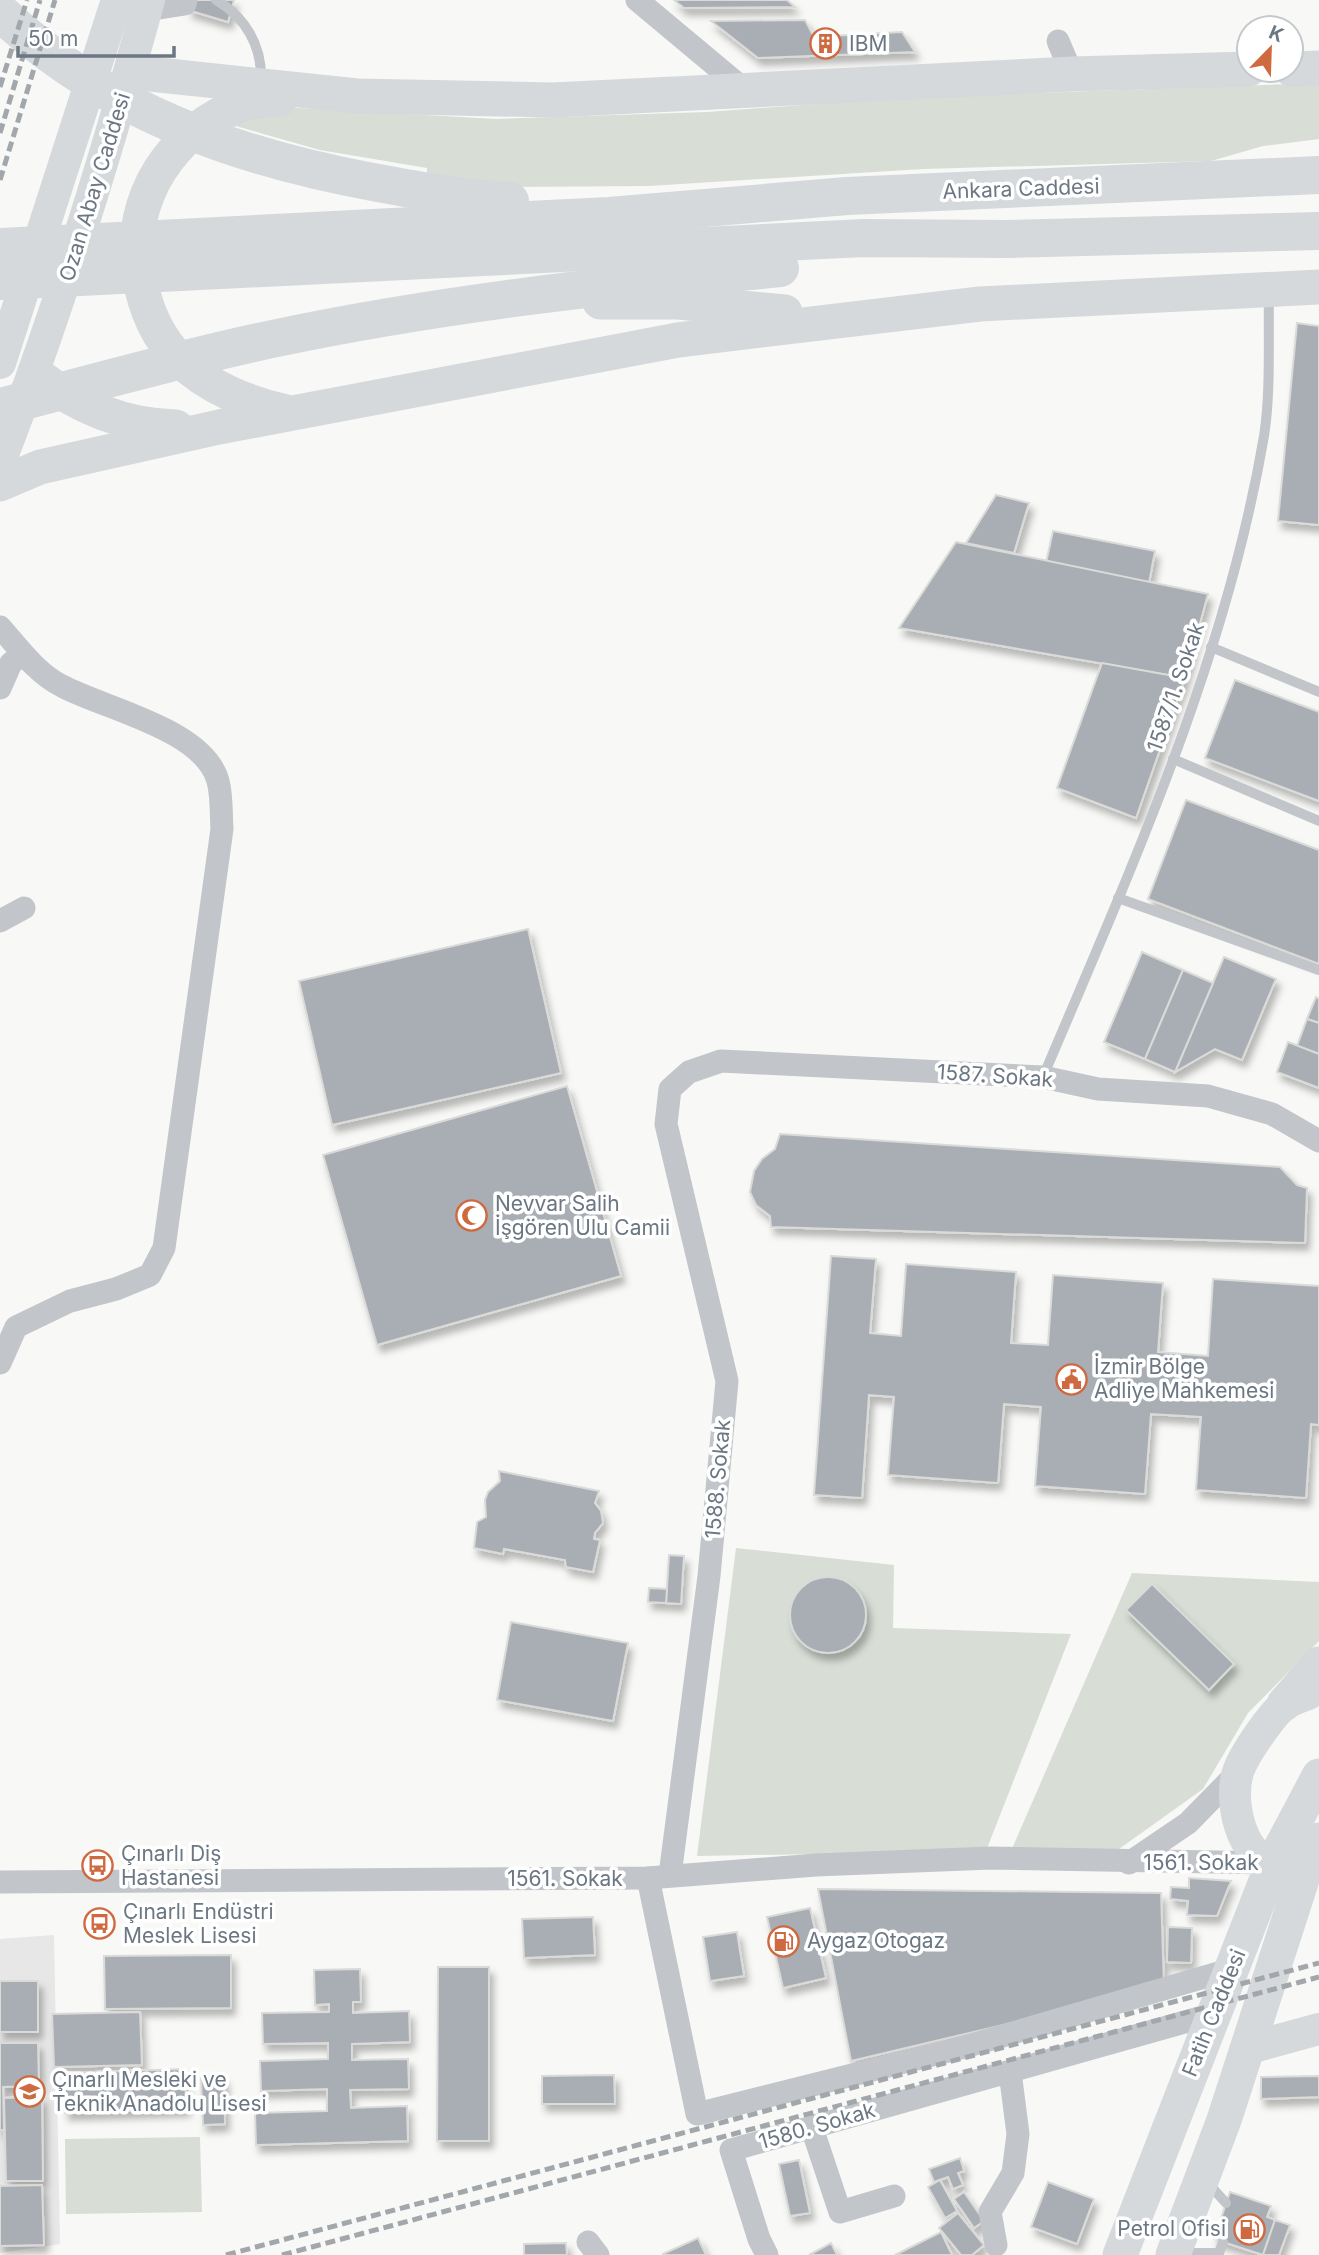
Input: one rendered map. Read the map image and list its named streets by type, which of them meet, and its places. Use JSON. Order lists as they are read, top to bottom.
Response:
{
  "streets": {
    "highway": ["Ankara Caddesi"],
    "main road": ["Ozan Abay Caddesi", "Fatih Caddesi"],
    "street": [
      "1587. Sokak",
      "1588. Sokak",
      "1561. Sokak",
      "1580. Sokak"
    ],
    "lane": ["1587/1. Sokak"]
  },
  "crossings": [
    ["1587/1. Sokak", "1587. Sokak"],
    ["1587. Sokak", "1588. Sokak"],
    ["1588. Sokak", "1561. Sokak"],
    ["1588. Sokak", "Fatih Caddesi"],
    ["1561. Sokak", "Fatih Caddesi"],
    ["Fatih Caddesi", "1580. Sokak"]
  ],
  "places": {
    "building": ["IBM"],
    "mosque": ["Nevvar Salih İşgören Ulu Camii"],
    "public building": ["İzmir Bölge Adliye Mahkemesi"],
    "bus stop": ["Çınarlı Diş Hastanesi", "Çınarlı Endüstri Meslek Lisesi"],
    "fuel station": ["Aygaz Otogaz", "Petrol Ofisi"],
    "school or university": ["Çınarlı Mesleki ve Teknik Anadolu Lisesi"]
  },
  "scale_bar": "50 m",
  "north": "top right"
}
